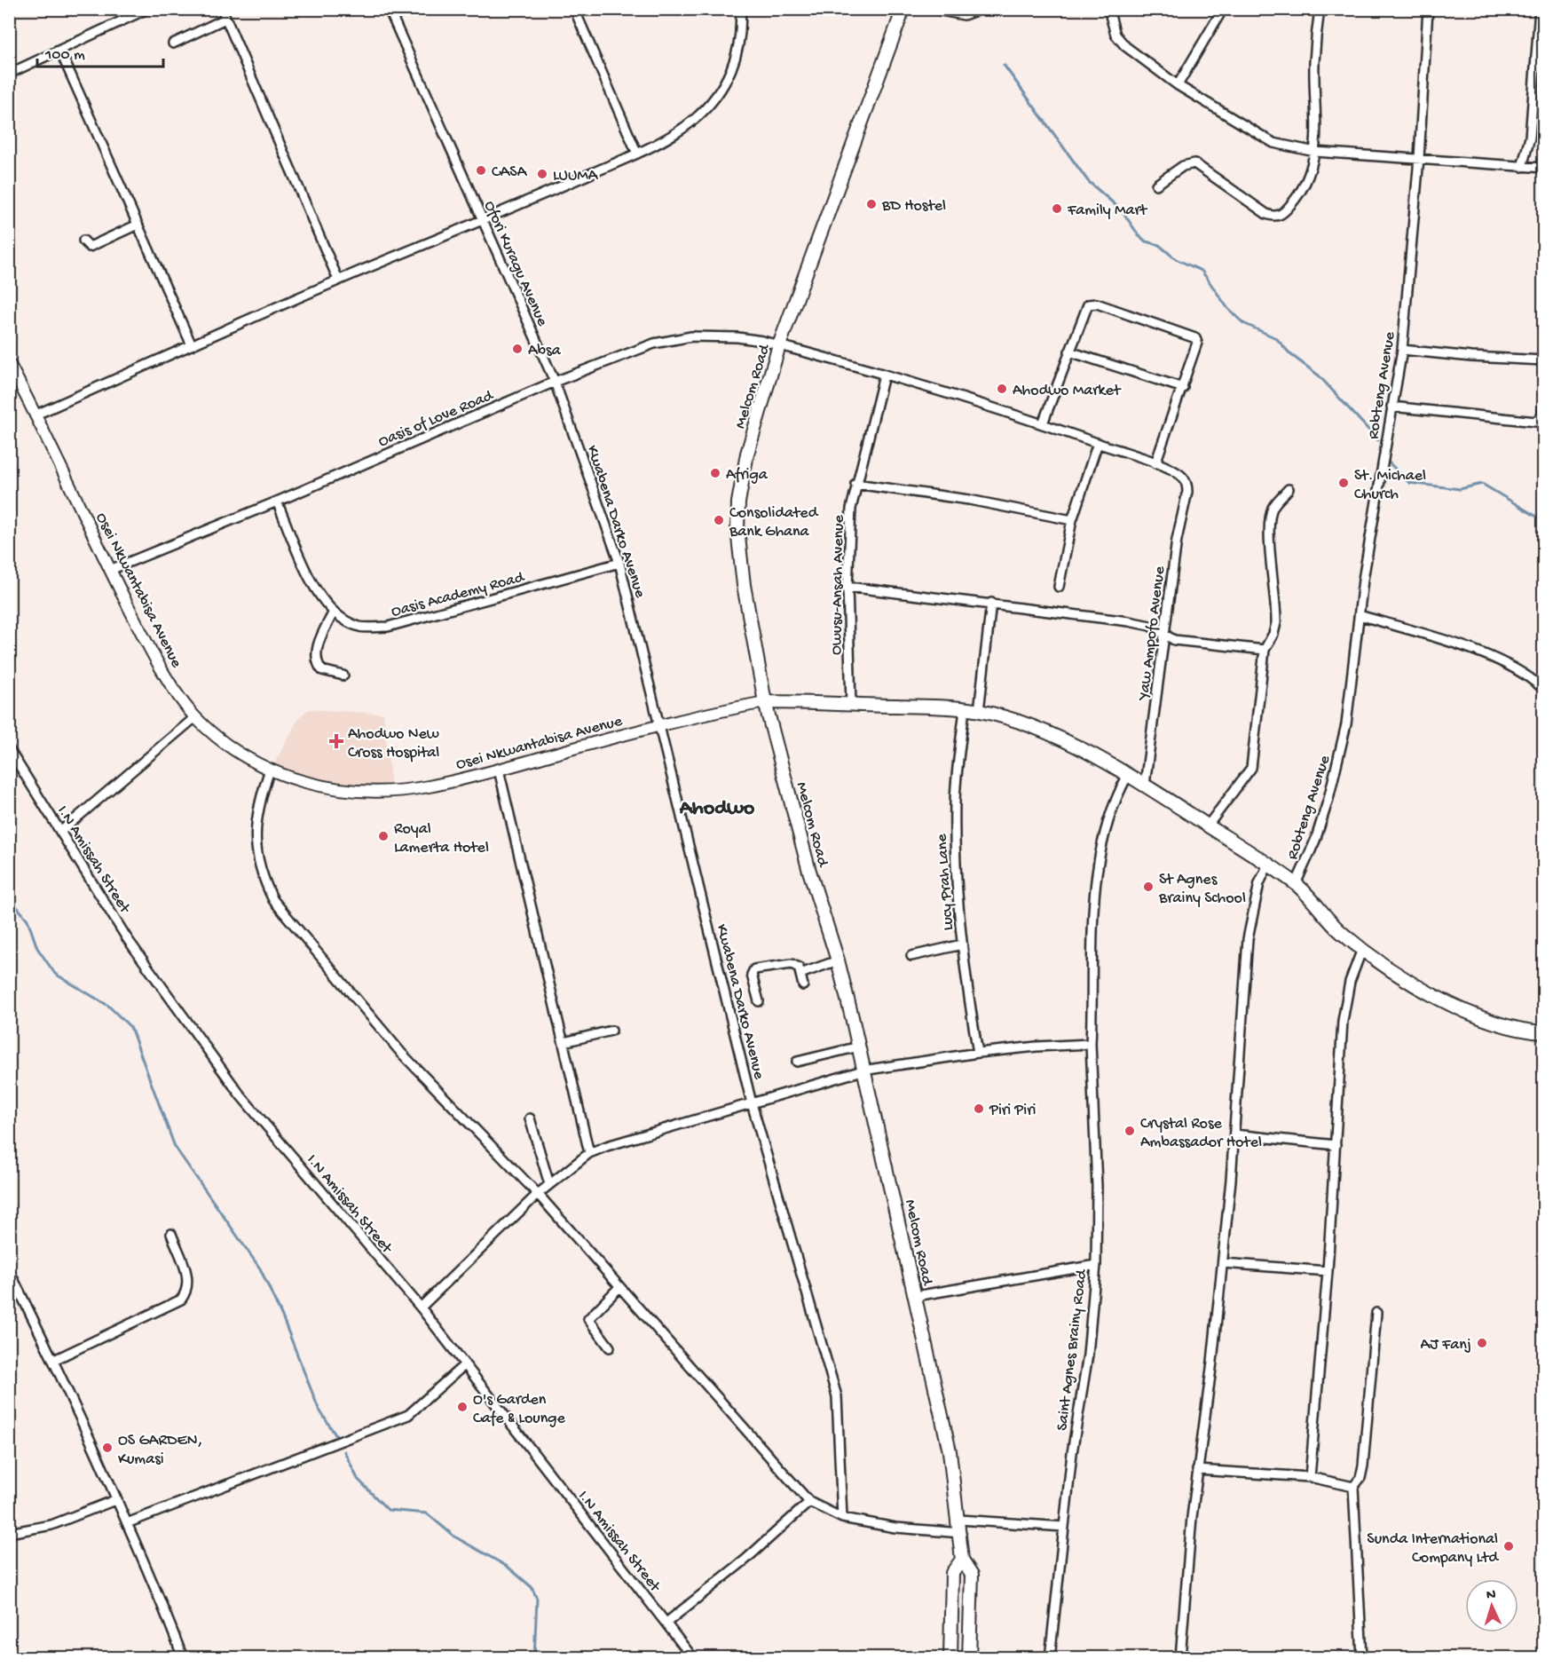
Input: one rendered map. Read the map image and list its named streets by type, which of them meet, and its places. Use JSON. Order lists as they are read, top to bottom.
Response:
{
  "streets": {
    "main road": ["Melcom Road"],
    "street": [
      "Ofori Kuragu Avenue",
      "Robteng Avenue",
      "Oasis of Love Road",
      "Kwabena Darko Avenue",
      "Owusu-Ansah Avenue",
      "Osei Nkwantabisa Avenue",
      "Oasis Academy Road",
      "Yaw Ampofo Avenue",
      "I.N Amissah Street",
      "Lucy Prah Lane",
      "Saint Agnes Brainy Road"
    ]
  },
  "crossings": [
    ["Ofori Kuragu Avenue", "Oasis of Love Road"],
    ["Ofori Kuragu Avenue", "Kwabena Darko Avenue"],
    ["Melcom Road", "Oasis of Love Road"],
    ["Melcom Road", "Osei Nkwantabisa Avenue"],
    ["Oasis of Love Road", "Kwabena Darko Avenue"],
    ["Oasis of Love Road", "Owusu-Ansah Avenue"],
    ["Oasis of Love Road", "Osei Nkwantabisa Avenue"],
    ["Oasis of Love Road", "Oasis Academy Road"],
    ["Oasis of Love Road", "Yaw Ampofo Avenue"],
    ["Kwabena Darko Avenue", "Osei Nkwantabisa Avenue"],
    ["Kwabena Darko Avenue", "Oasis Academy Road"]
  ],
  "districts": ["Ahodwo"],
  "places": {
    "other": [
      "CASA",
      "LUUMA",
      "BD Hostel",
      "Family Mart",
      "Absa",
      "Ahodwo Market",
      "Afriga",
      "St. Michael Church",
      "Consolidated Bank Ghana",
      "Royal Lamerta Hotel",
      "St Agnes Brainy School",
      "Piri Piri",
      "Crystal Rose Ambassador Hotel",
      "AJ Fanj",
      "O's Garden Cafe & Lounge",
      "OS GARDEN, Kumasi",
      "Sunda International Company Ltd"
    ],
    "health": ["Ahodwo New Cross Hospital"]
  },
  "scale_bar": "100 m",
  "north": "top"
}
